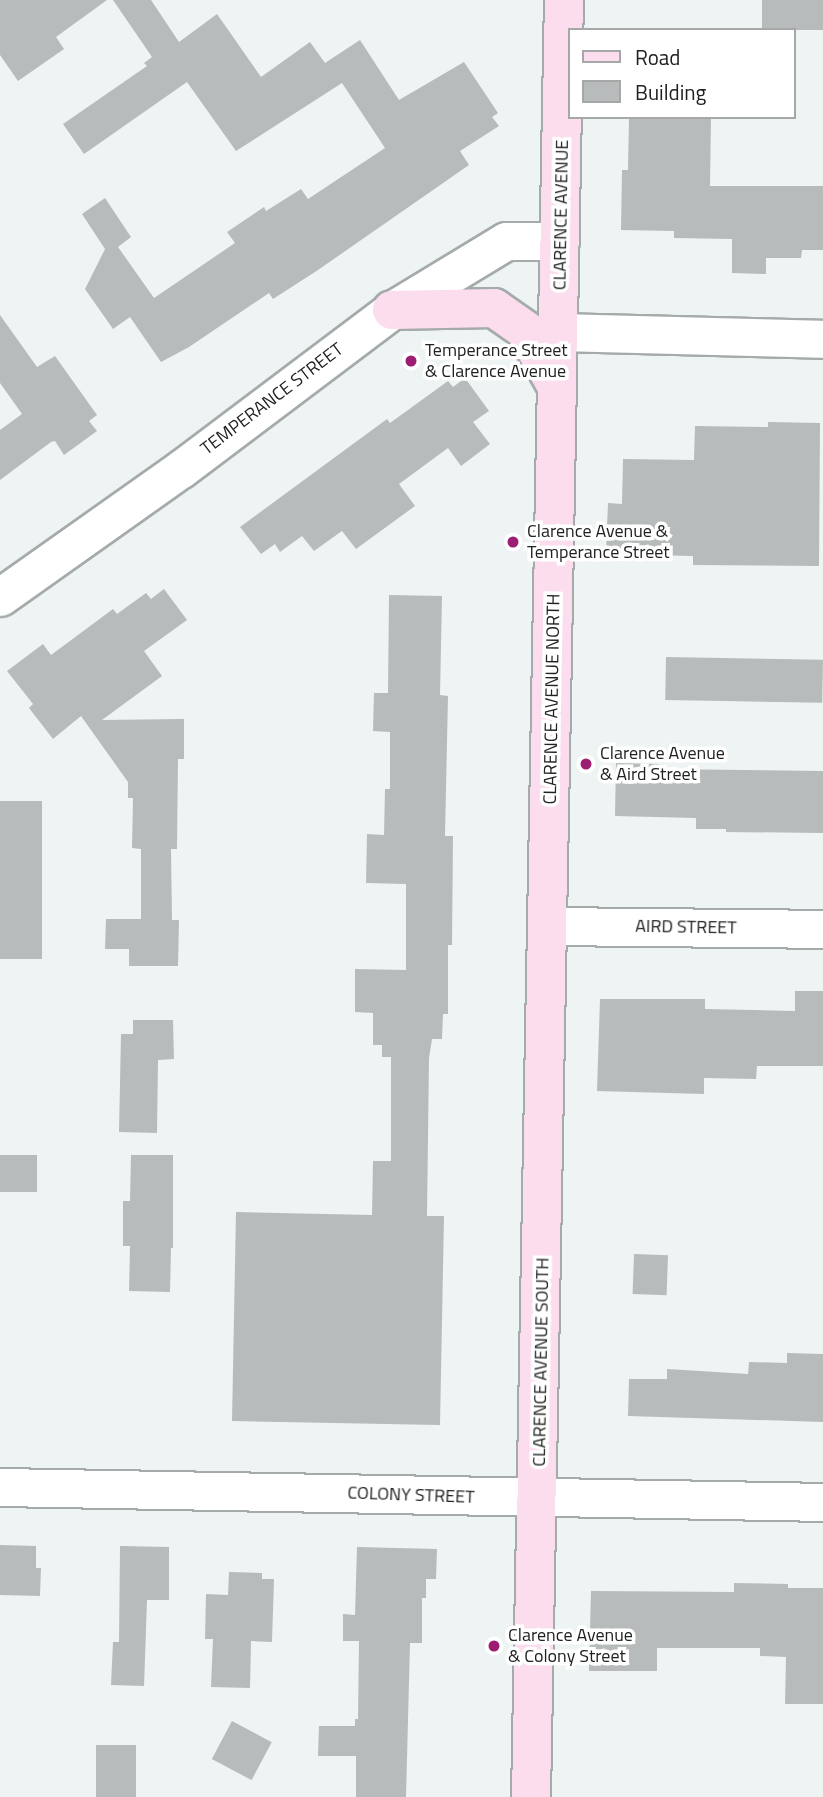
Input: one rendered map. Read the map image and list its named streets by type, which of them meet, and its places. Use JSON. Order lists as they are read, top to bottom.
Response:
{
  "streets": {
    "main road": ["CLARENCE AVENUE", "CLARENCE AVENUE NORTH", "CLARENCE AVENUE SOUTH"],
    "street": ["TEMPERANCE STREET", "AIRD STREET", "COLONY STREET"]
  },
  "crossings": [
    ["CLARENCE AVENUE", "TEMPERANCE STREET"],
    ["CLARENCE AVENUE", "CLARENCE AVENUE NORTH"],
    ["CLARENCE AVENUE NORTH", "AIRD STREET"],
    ["CLARENCE AVENUE NORTH", "CLARENCE AVENUE SOUTH"],
    ["AIRD STREET", "CLARENCE AVENUE SOUTH"],
    ["CLARENCE AVENUE SOUTH", "COLONY STREET"]
  ],
  "places": [
    "Temperance Street & Clarence Avenue",
    "Clarence Avenue & Temperance Street",
    "Clarence Avenue & Aird Street",
    "Clarence Avenue & Colony Street"
  ],
  "legend": ["Road", "Building"]
}
